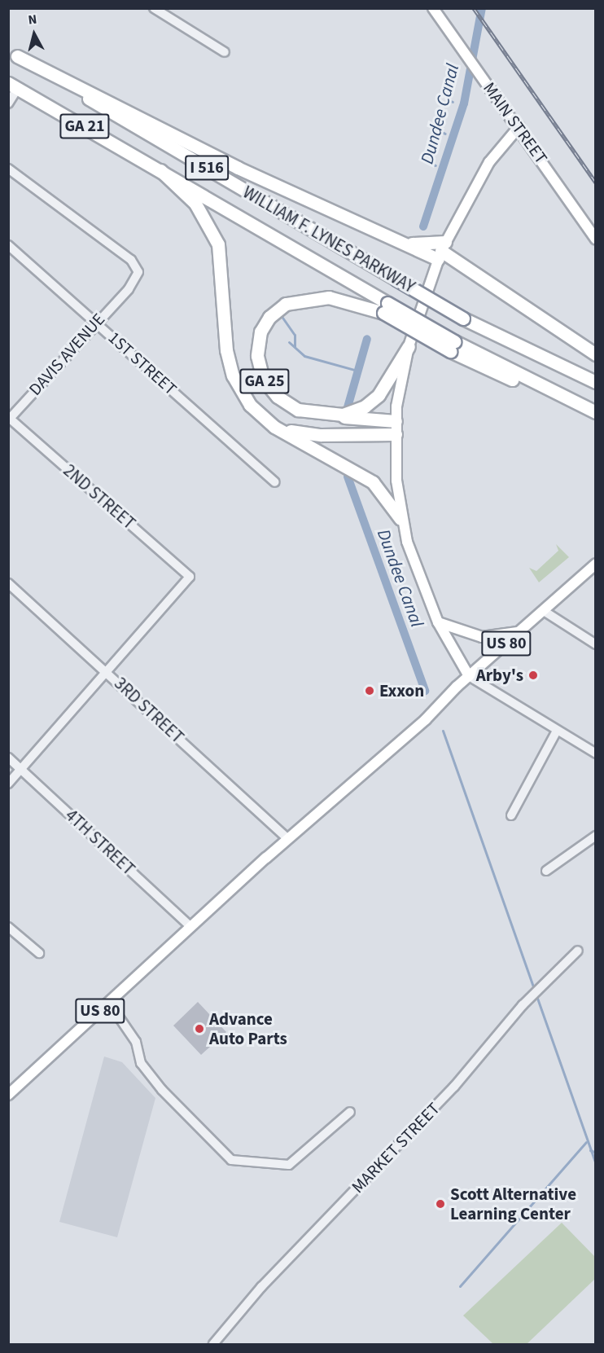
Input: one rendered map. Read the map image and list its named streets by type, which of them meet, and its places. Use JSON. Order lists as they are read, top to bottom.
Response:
{
  "streets": {
    "highway": [
      "GA 21",
      "I 516",
      "WILLIAM F. LYNES PARKWAY",
      "GA 25"
    ],
    "main road": ["MAIN STREET", "US 80"],
    "street": [
      "DAVIS AVENUE",
      "1ST STREET",
      "2ND STREET",
      "3RD STREET",
      "4TH STREET",
      "MARKET STREET"
    ]
  },
  "crossings": [
    ["MAIN STREET", "GA 25"],
    ["GA 21", "WILLIAM F. LYNES PARKWAY"],
    ["WILLIAM F. LYNES PARKWAY", "GA 25"],
    ["DAVIS AVENUE", "1ST STREET"],
    ["DAVIS AVENUE", "2ND STREET"],
    ["2ND STREET", "3RD STREET"],
    ["US 80", "3RD STREET"],
    ["US 80", "4TH STREET"]
  ],
  "water": ["Dundee Canal"],
  "places": [
    "Arby's",
    "Exxon",
    "Advance Auto Parts",
    "Scott Alternative Learning Center"
  ],
  "north": "top"
}
